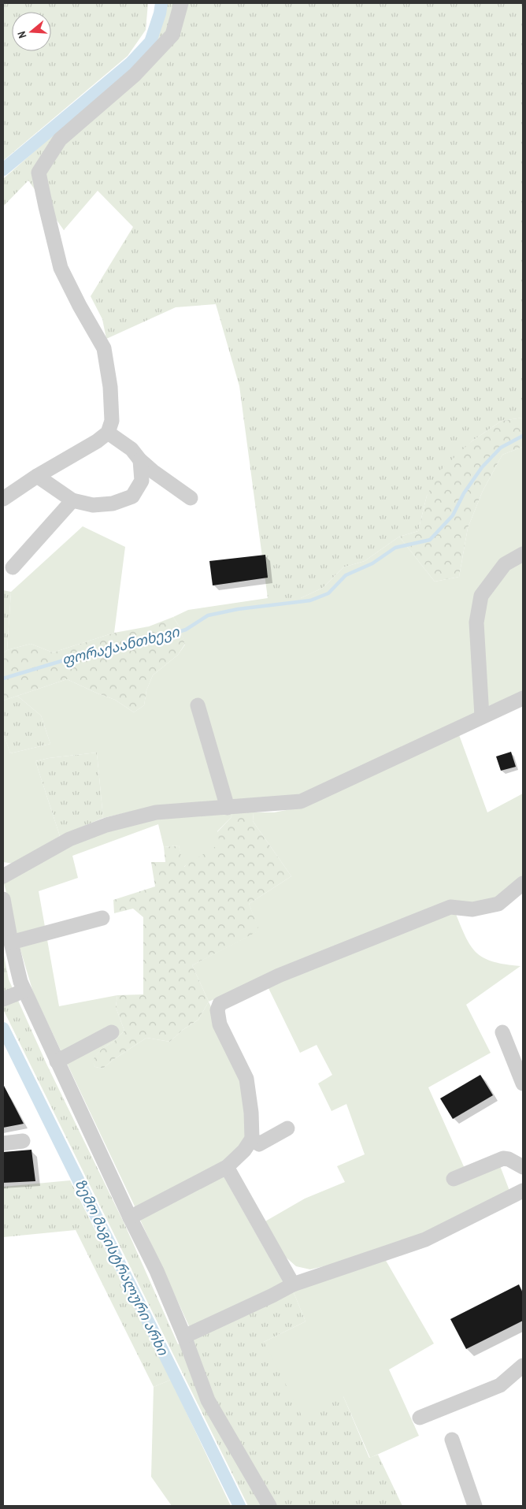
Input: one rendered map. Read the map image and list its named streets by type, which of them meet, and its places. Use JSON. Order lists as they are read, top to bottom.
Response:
{
  "water": ["ფორაქაანთხევი", "ზემო მაგისტრალური არხი"],
  "north": "left"
}
